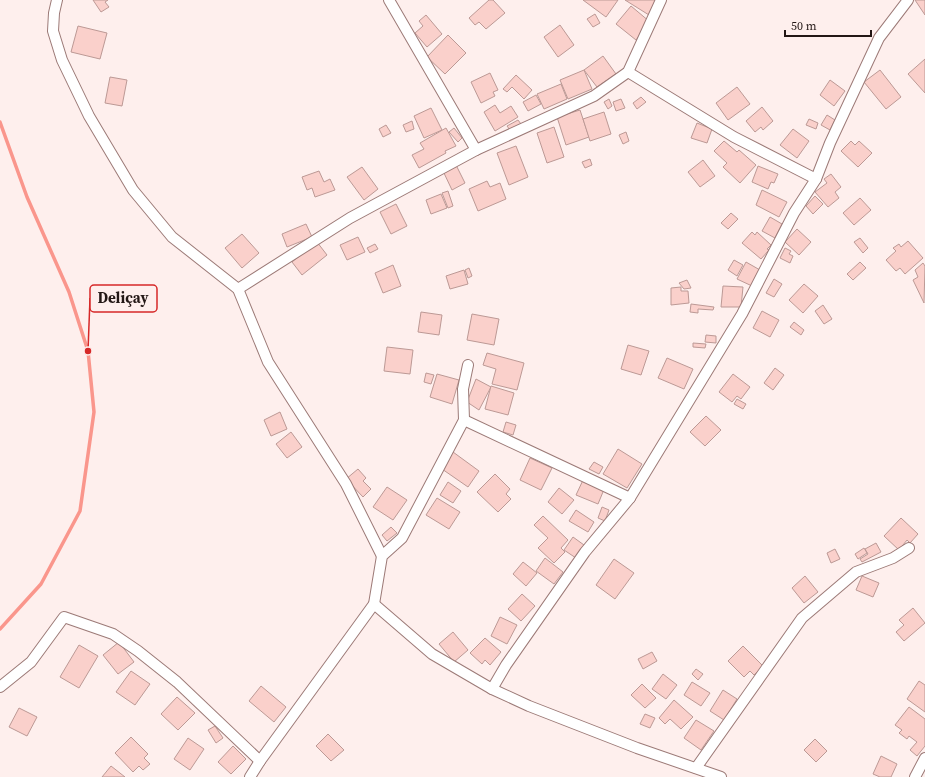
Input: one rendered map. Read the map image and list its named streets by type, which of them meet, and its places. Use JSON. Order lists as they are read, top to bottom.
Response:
{
  "places": ["Deliçay"],
  "scale_bar": "50 m"
}
